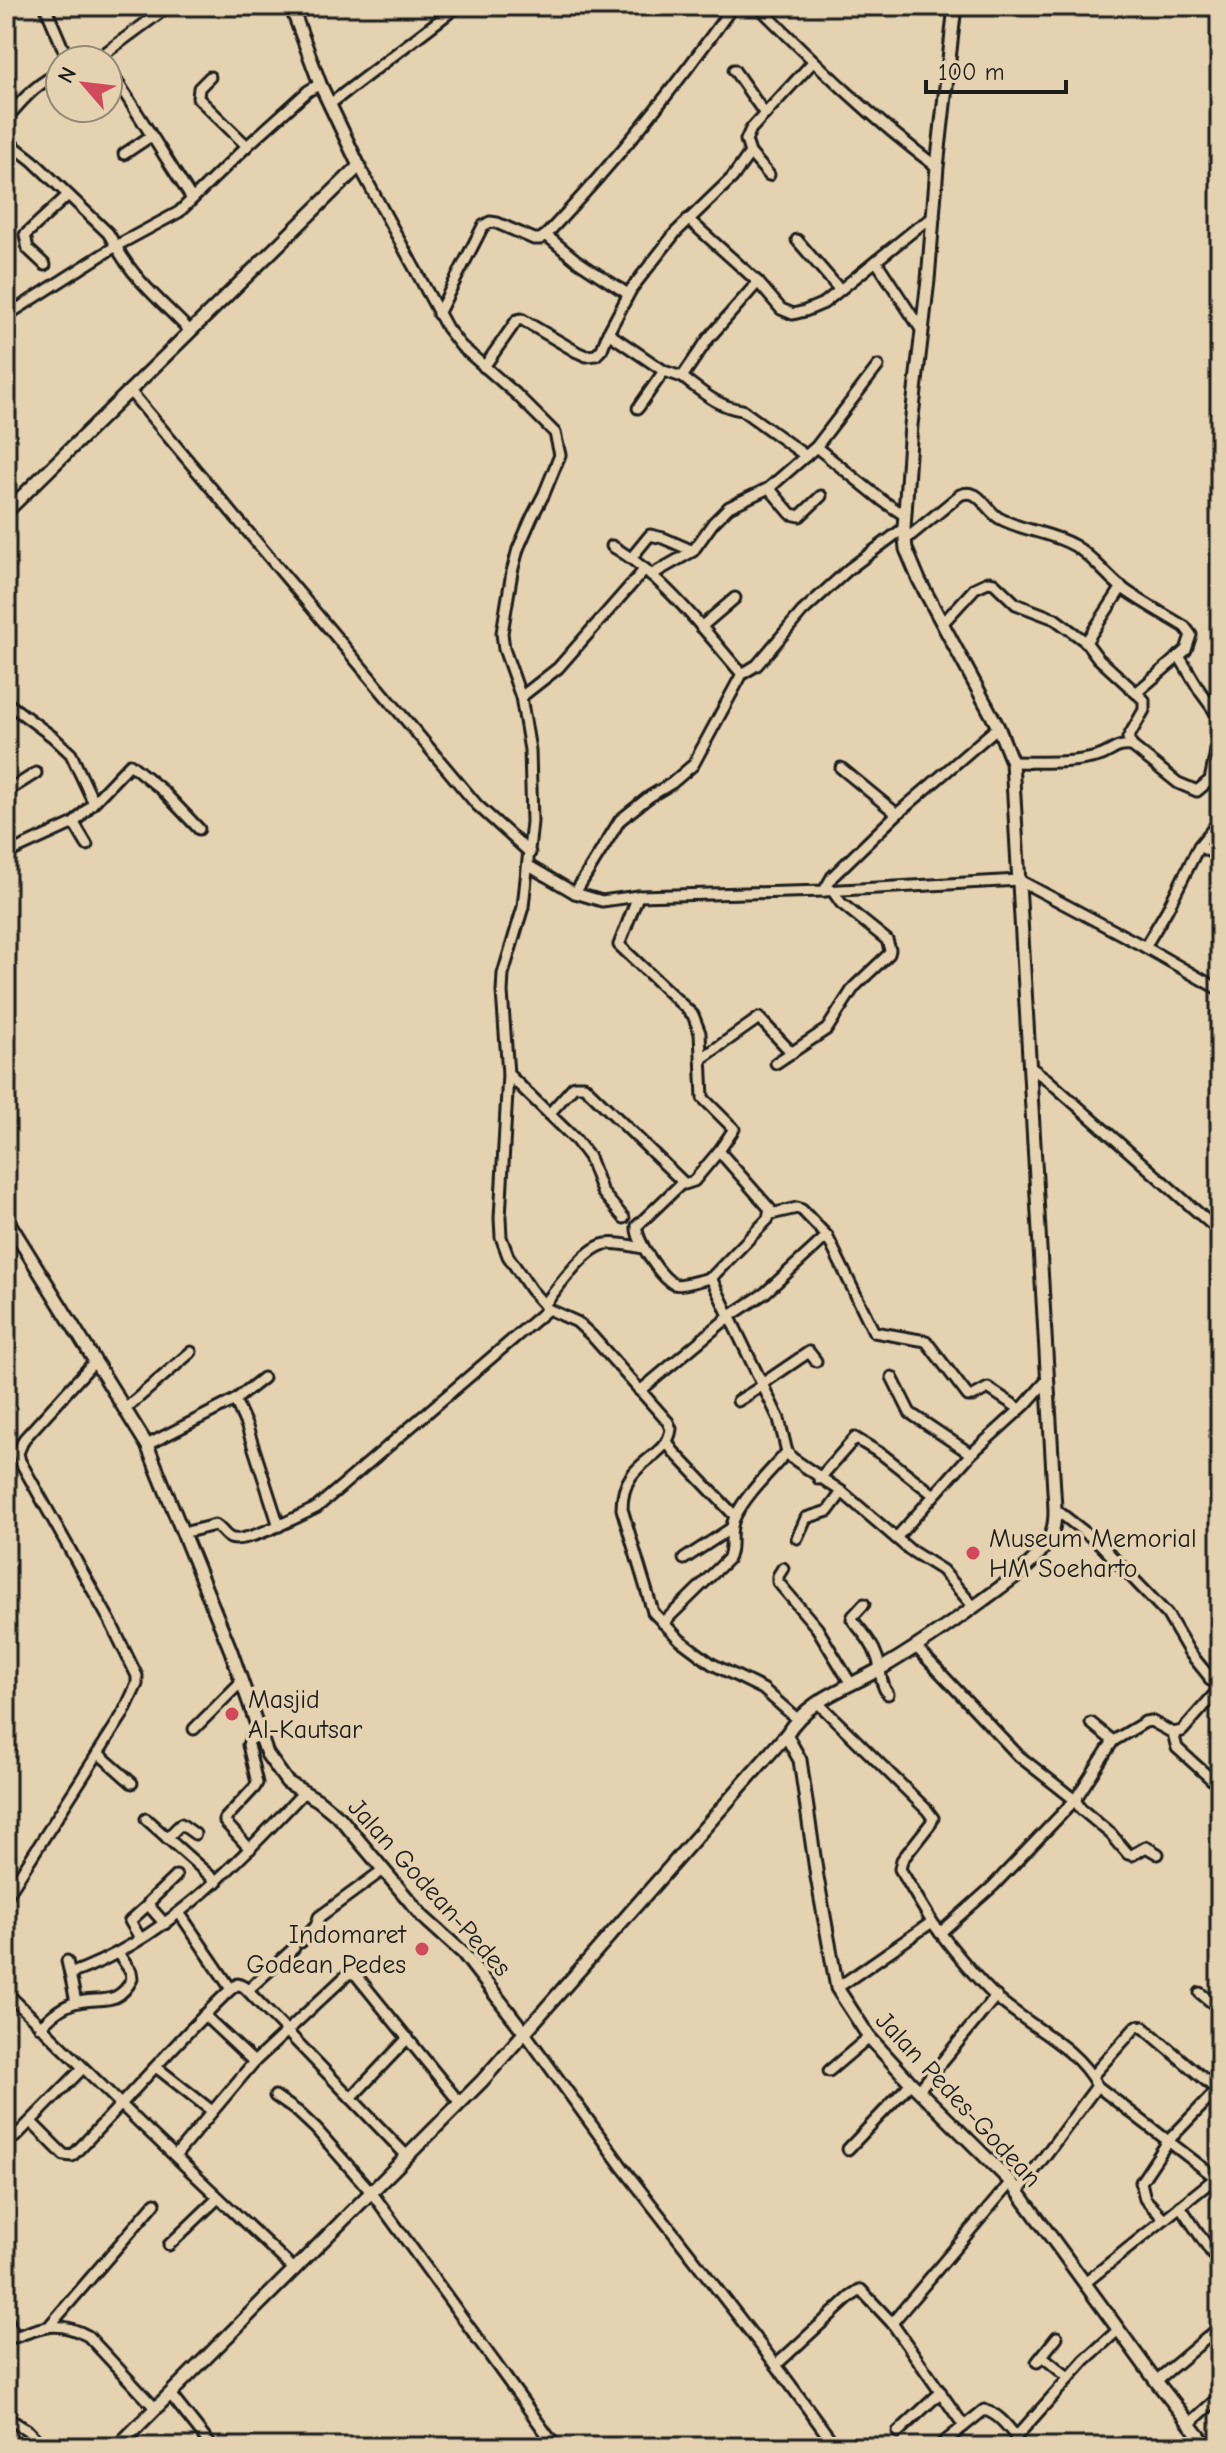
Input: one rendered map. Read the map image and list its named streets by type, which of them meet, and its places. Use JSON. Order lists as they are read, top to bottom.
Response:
{
  "streets": {
    "street": ["Jalan Godean-Pedes", "Jalan Pedes-Godean"]
  },
  "places": ["Museum Memorial HM Soeharto", "Masjid Al-Kautsar", "Indomaret Godean Pedes"],
  "scale_bar": "100 m",
  "north": "top left"
}
